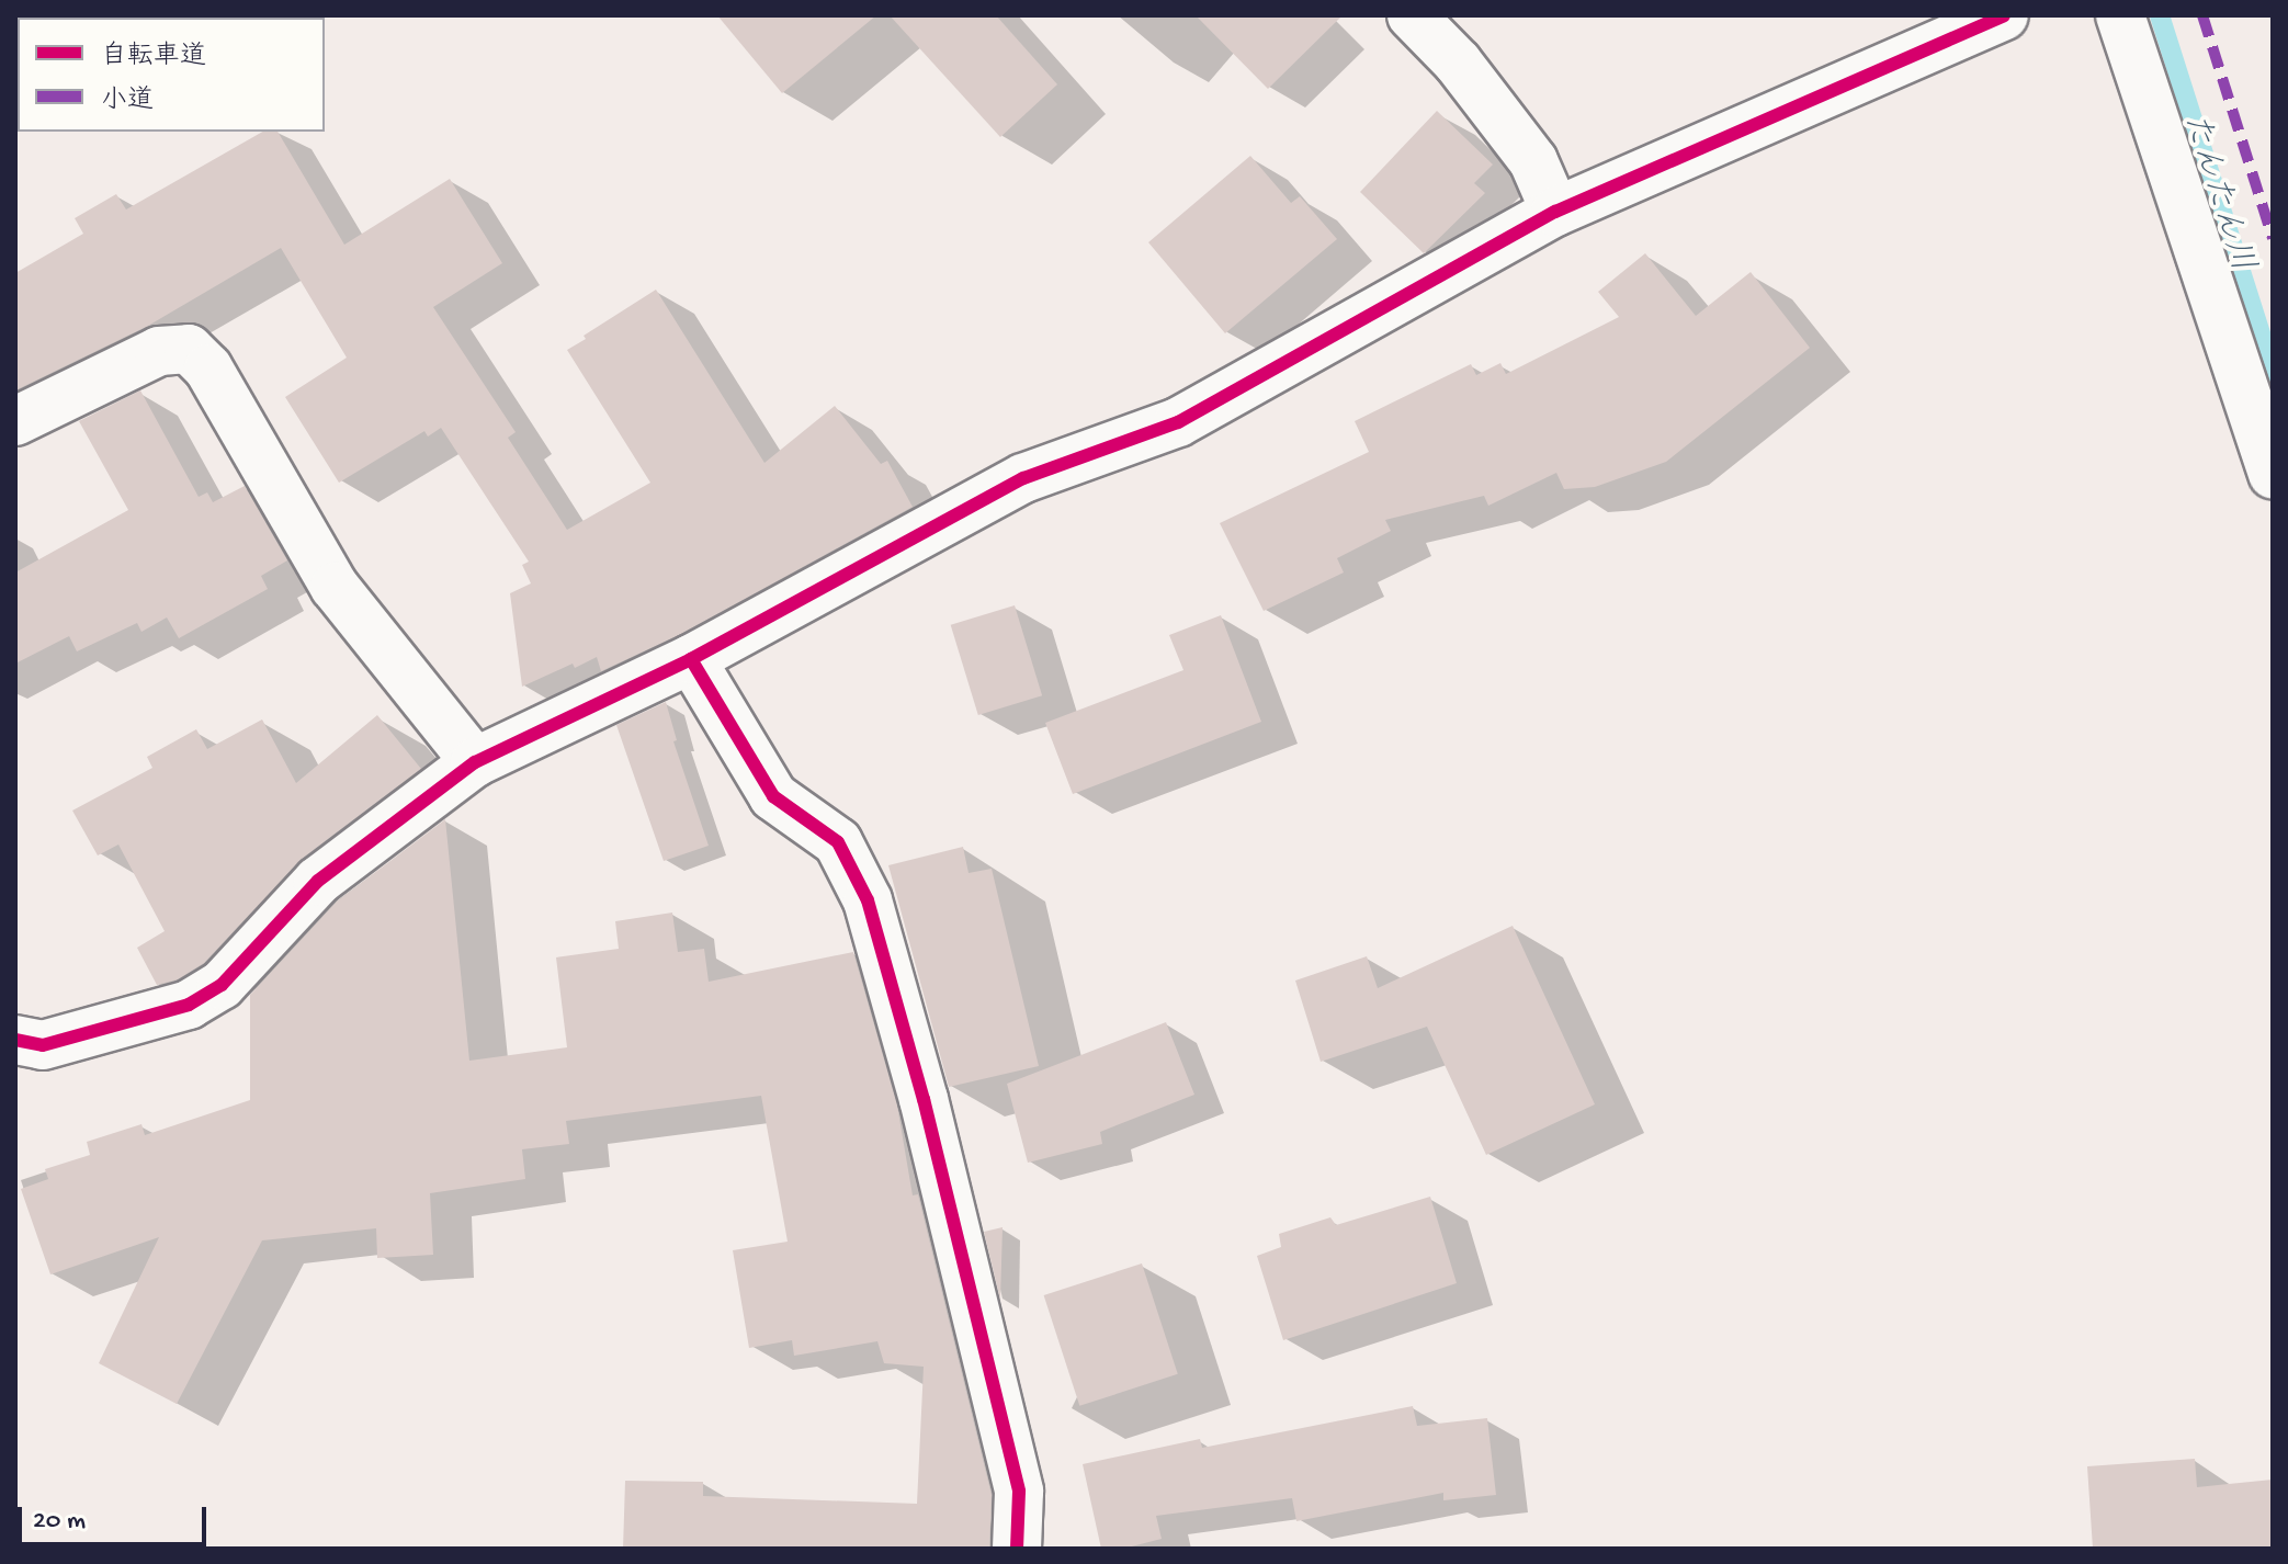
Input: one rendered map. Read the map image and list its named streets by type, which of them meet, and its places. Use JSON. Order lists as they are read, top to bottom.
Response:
{
  "water": ["たんたん川"],
  "legend": ["自転車道", "小道"],
  "scale_bar": "20 m"
}
